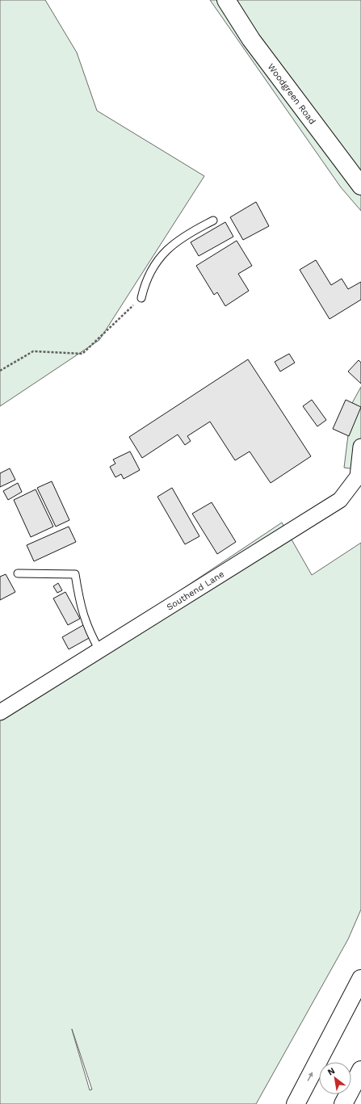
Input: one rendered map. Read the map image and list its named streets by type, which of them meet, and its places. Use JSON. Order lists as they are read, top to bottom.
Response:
{
  "streets": {
    "main road": ["Woodgreen Road"],
    "street": ["Southend Lane"]
  },
  "north": "top left"
}
